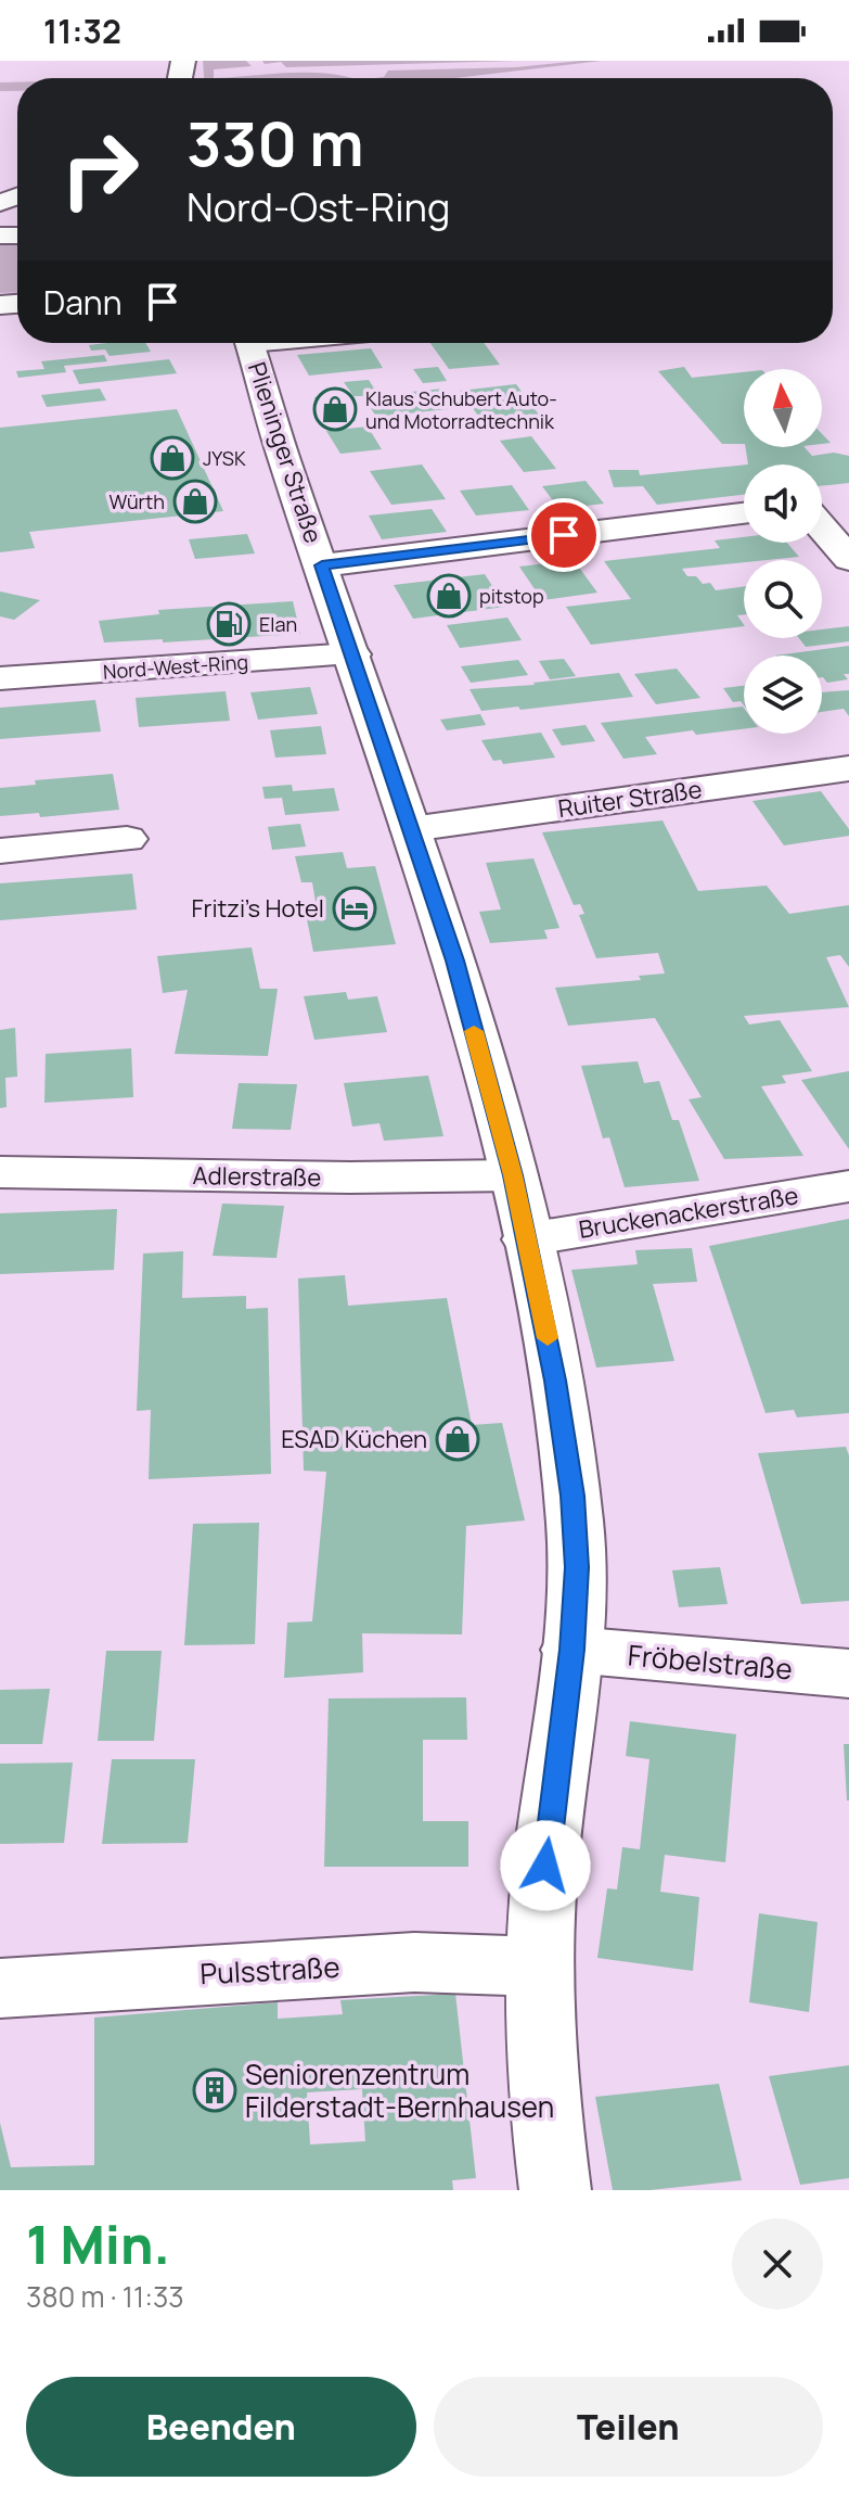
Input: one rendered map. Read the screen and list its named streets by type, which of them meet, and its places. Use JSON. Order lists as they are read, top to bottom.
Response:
{
  "streets": {
    "street": [
      "Plieninger Straße",
      "Nord-West-Ring",
      "Ruiter Straße",
      "Adlerstraße",
      "Bruckenackerstraße",
      "Fröbelstraße",
      "Pulsstraße"
    ]
  },
  "crossings": [
    ["Plieninger Straße", "Nord-West-Ring"],
    ["Plieninger Straße", "Ruiter Straße"],
    ["Plieninger Straße", "Adlerstraße"],
    ["Plieninger Straße", "Bruckenackerstraße"],
    ["Plieninger Straße", "Fröbelstraße"],
    ["Plieninger Straße", "Pulsstraße"]
  ],
  "places": {
    "shop": [
      "Klaus Schubert Auto- und Motorradtechnik",
      "JYSK",
      "Würth",
      "pitstop",
      "ESAD Küchen"
    ],
    "fuel station": ["Elan"],
    "hotel": ["Fritzi's Hotel"],
    "building": ["Seniorenzentrum Filderstadt-Bernhausen"]
  },
  "north": "top",
  "page": {
    "status": "11:32",
    "turn": ["330 m", "Nord-Ost-Ring"],
    "then": "Dann",
    "heading": ["1 Min.", "380 m · 11:33"],
    "buttons": ["Beenden", "Teilen"]
  }
}
